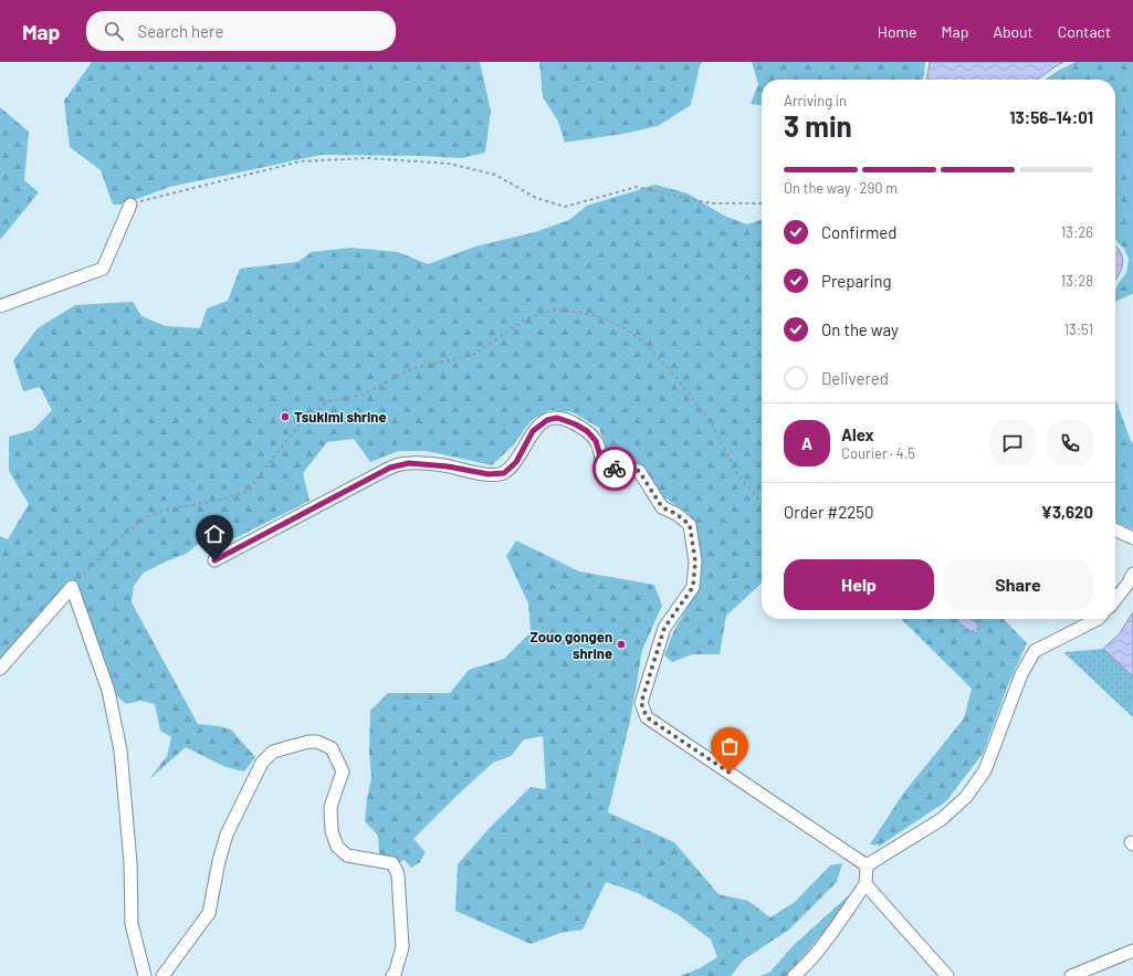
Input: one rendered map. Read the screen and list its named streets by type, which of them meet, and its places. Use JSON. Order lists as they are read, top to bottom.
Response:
{
  "places": ["Tsukimi shrine", "Zouo gongen shrine"],
  "page": {
    "header": "Map",
    "search": "Search here",
    "nav": [
      "Home",
      "Map",
      "About",
      "Contact"
    ],
    "heading": ["3 min", "Arriving in", "13:56–14:01"],
    "panel": [
      "Alex",
      "Courier · 4.5",
      "Order #2250",
      "¥3,620"
    ],
    "bar": "On the way · 290 m",
    "list": [
      ["Confirmed", "13:26"],
      ["Preparing", "13:28"],
      ["On the way", "13:51"],
      "Delivered"
    ],
    "round": "A",
    "buttons": ["Help", "Share"]
  }
}
